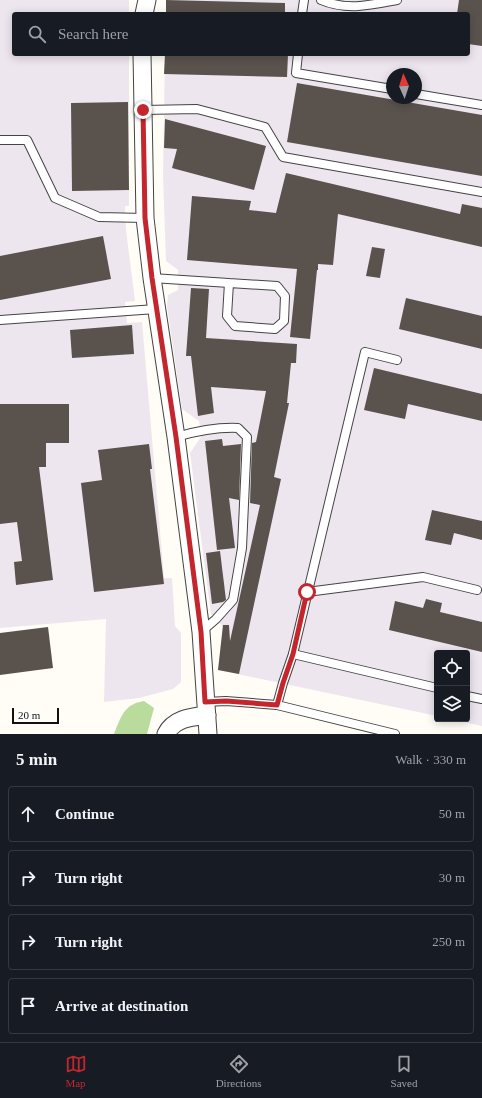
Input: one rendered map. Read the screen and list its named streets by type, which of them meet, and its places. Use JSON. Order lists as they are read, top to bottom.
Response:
{
  "scale_bar": "20 m",
  "north": "top",
  "page": {
    "search": "Search here",
    "scale": "20 m",
    "heading": ["5 min", "Walk · 330 m"],
    "list": [
      ["Continue", "50 m"],
      ["Turn right", "30 m"],
      ["Turn right", "250 m"],
      "Arrive at destination"
    ],
    "nav": ["Map", "Directions", "Saved"]
  }
}
